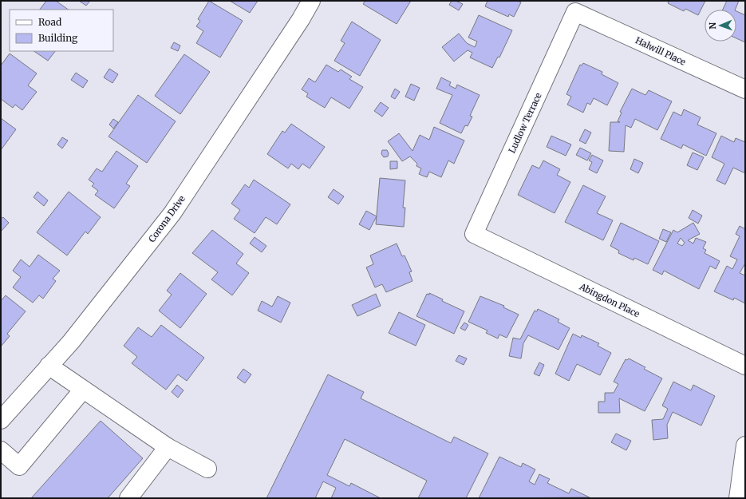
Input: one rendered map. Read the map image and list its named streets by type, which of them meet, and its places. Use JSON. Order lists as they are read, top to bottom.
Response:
{
  "streets": {
    "street": [
      "Halwill Place",
      "Ludlow Terrace",
      "Corona Drive",
      "Abingdon Place"
    ]
  },
  "crossings": [
    ["Halwill Place", "Ludlow Terrace"],
    ["Ludlow Terrace", "Abingdon Place"]
  ],
  "legend": ["Road", "Building"],
  "north": "left"
}
